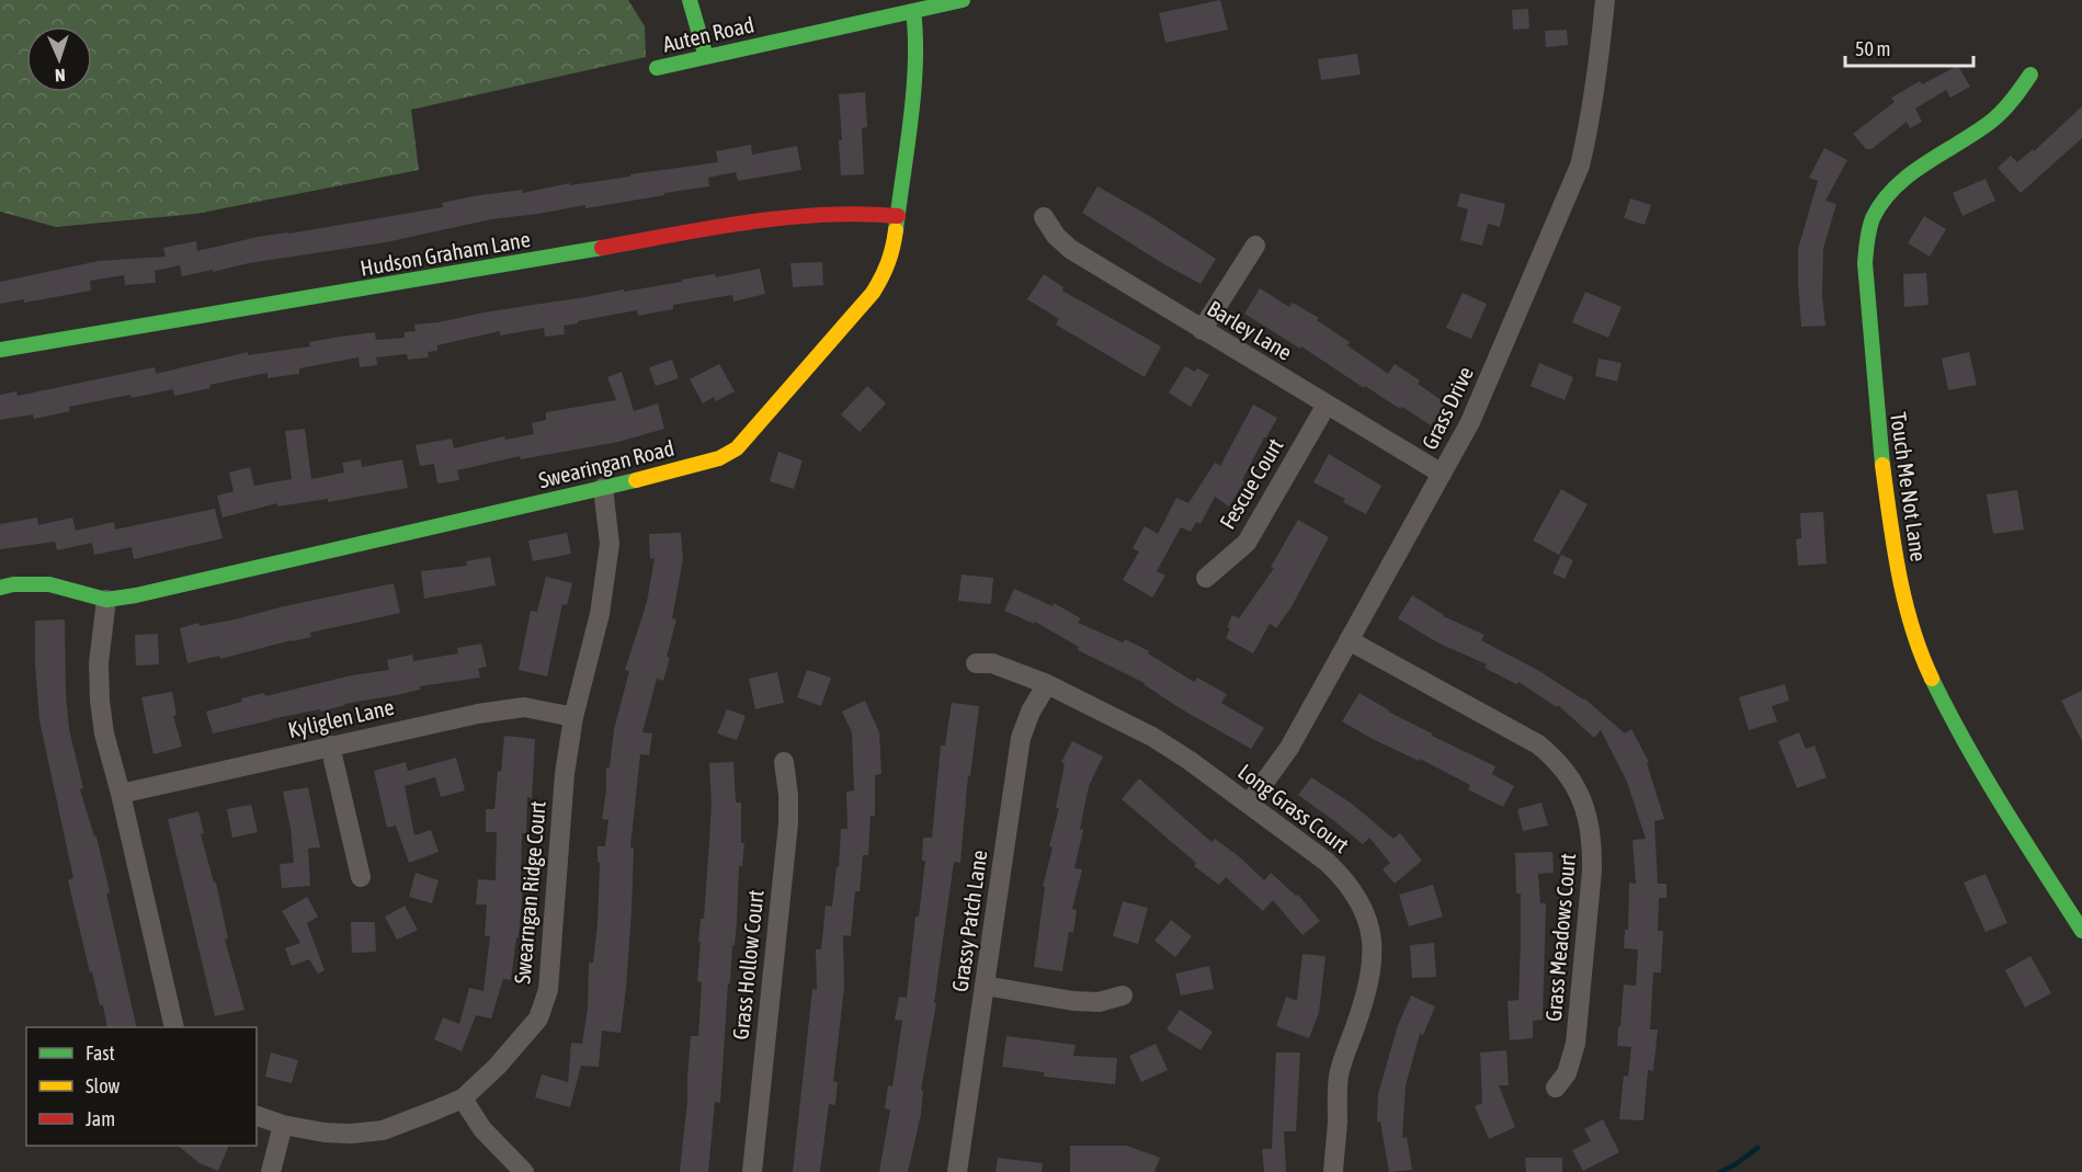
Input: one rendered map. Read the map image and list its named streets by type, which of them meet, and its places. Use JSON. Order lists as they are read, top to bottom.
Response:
{
  "streets": {
    "street": [
      "Auten Road",
      "Hudson Graham Lane",
      "Barley Lane",
      "Grass Drive",
      "Swearingan Road",
      "Fescue Court",
      "Touch Me Not Lane",
      "Kyliglen Lane",
      "Long Grass Court",
      "Swearngan Ridge Court",
      "Grassy Patch Lane",
      "Grass Meadows Court",
      "Grass Hollow Court"
    ]
  },
  "crossings": [
    ["Auten Road", "Swearingan Road"],
    ["Hudson Graham Lane", "Swearingan Road"],
    ["Barley Lane", "Grass Drive"],
    ["Barley Lane", "Fescue Court"],
    ["Grass Drive", "Long Grass Court"],
    ["Grass Drive", "Grass Meadows Court"],
    ["Swearingan Road", "Swearngan Ridge Court"],
    ["Kyliglen Lane", "Swearngan Ridge Court"],
    ["Long Grass Court", "Grassy Patch Lane"]
  ],
  "legend": ["Fast", "Slow", "Jam"],
  "scale_bar": "50 m",
  "north": "bottom"
}
